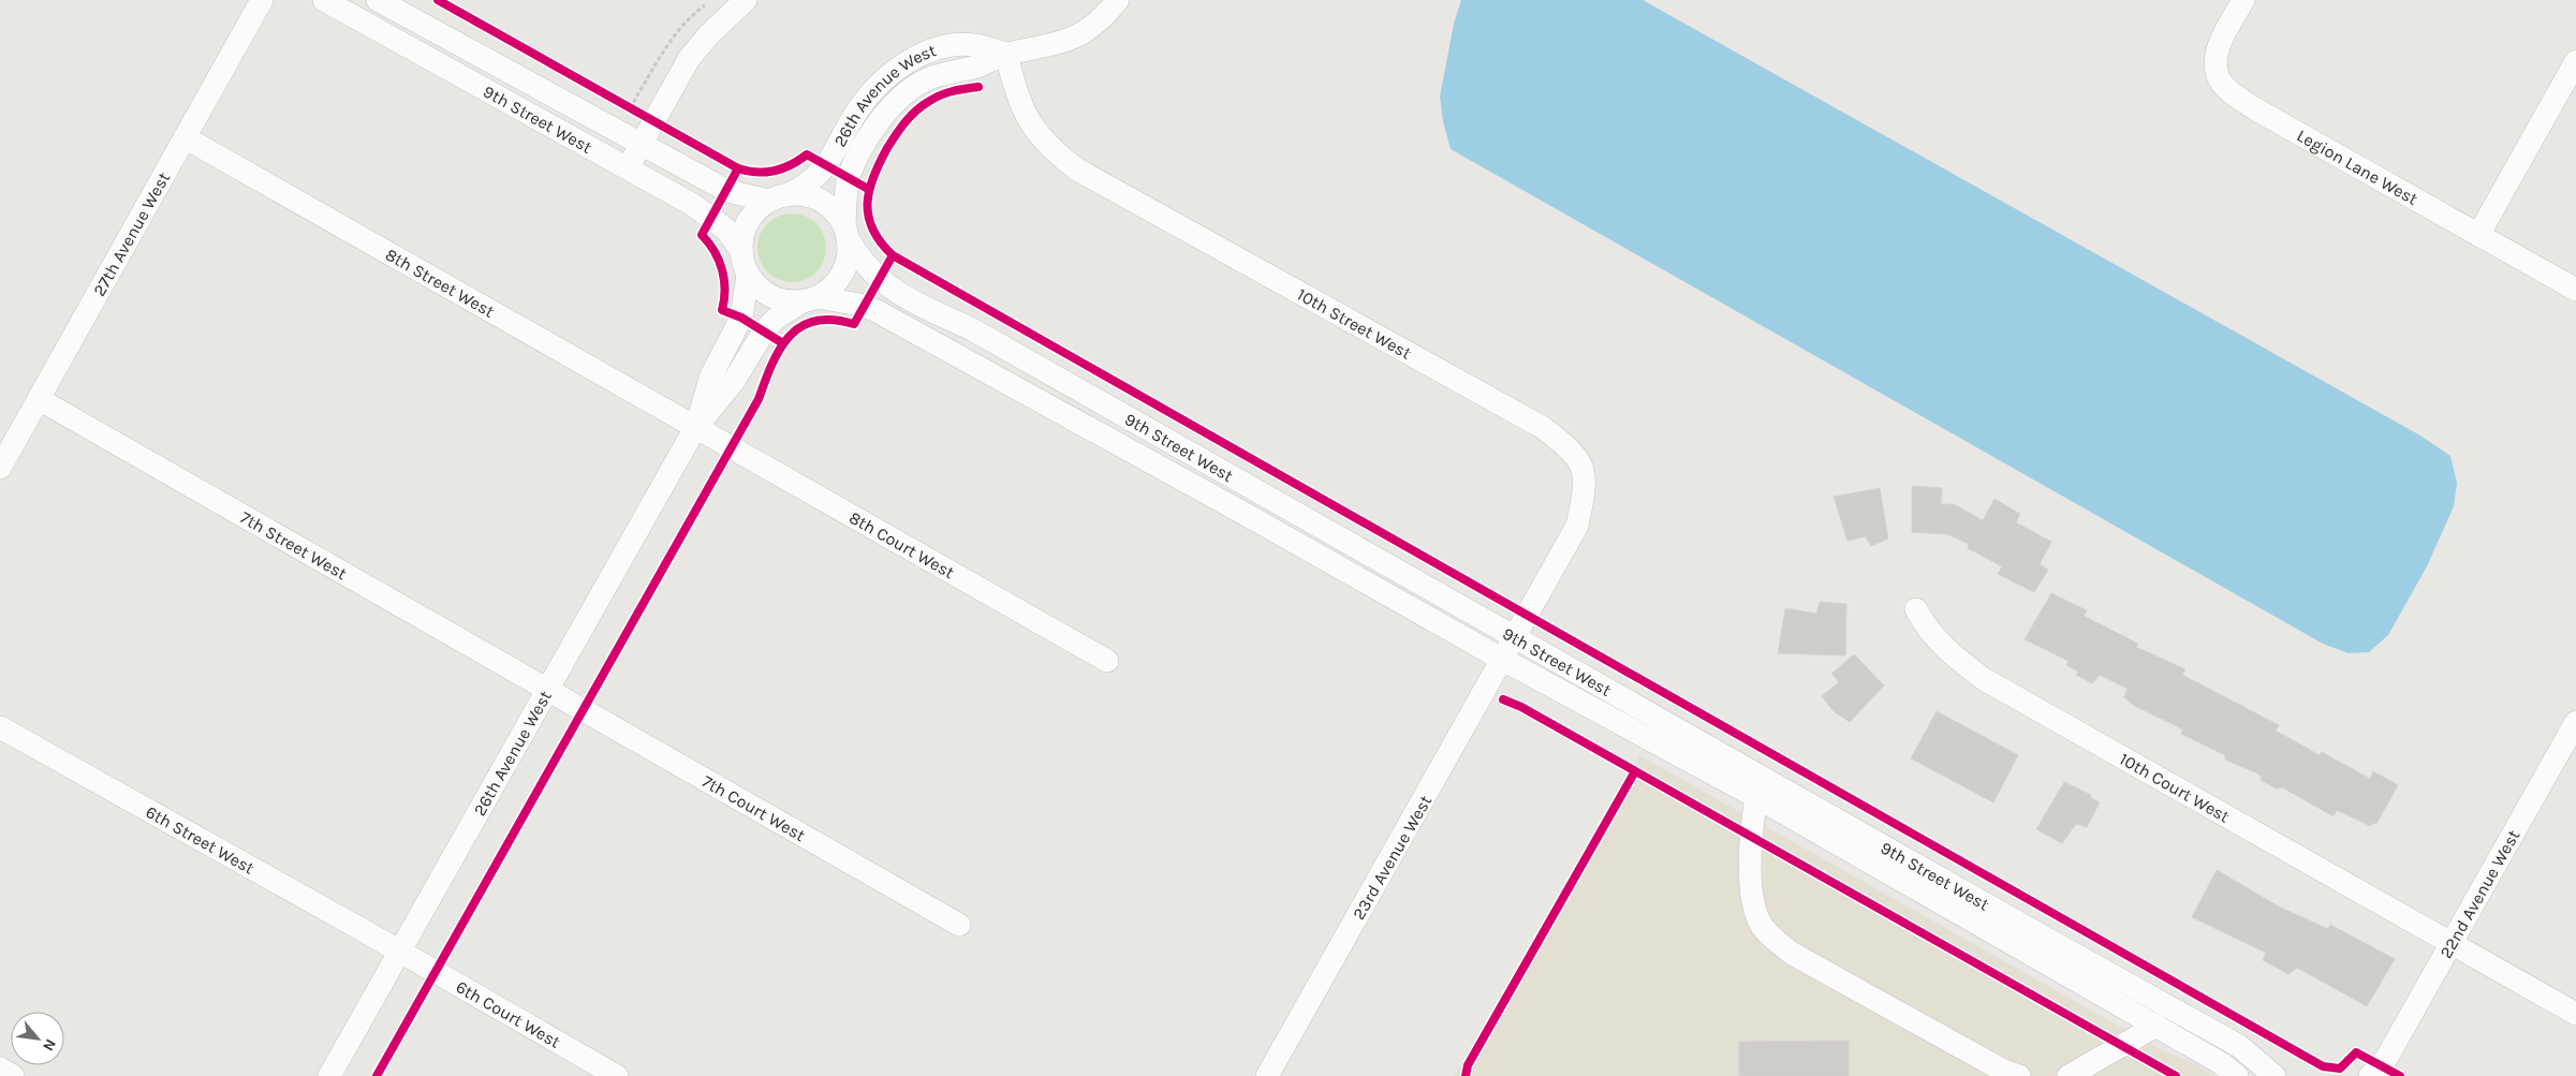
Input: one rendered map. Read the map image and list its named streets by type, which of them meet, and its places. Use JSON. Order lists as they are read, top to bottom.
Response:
{
  "streets": {
    "street": [
      "26th Avenue West",
      "9th Street West",
      "Legion Lane West",
      "27th Avenue West",
      "8th Street West",
      "10th Street West",
      "7th Street West",
      "8th Court West",
      "10th Court West",
      "7th Court West",
      "6th Street West",
      "23rd Avenue West",
      "22nd Avenue West",
      "6th Court West"
    ]
  },
  "crossings": [
    ["26th Avenue West", "9th Street West"],
    ["26th Avenue West", "8th Street West"],
    ["26th Avenue West", "10th Street West"],
    ["26th Avenue West", "7th Street West"],
    ["26th Avenue West", "8th Court West"],
    ["26th Avenue West", "7th Court West"],
    ["26th Avenue West", "6th Street West"],
    ["26th Avenue West", "6th Court West"],
    ["9th Street West", "10th Street West"],
    ["9th Street West", "23rd Avenue West"],
    ["27th Avenue West", "8th Street West"],
    ["27th Avenue West", "7th Street West"],
    ["8th Street West", "8th Court West"],
    ["10th Street West", "23rd Avenue West"],
    ["7th Street West", "7th Court West"],
    ["10th Court West", "22nd Avenue West"],
    ["6th Street West", "6th Court West"]
  ],
  "north": "bottom right"
}
